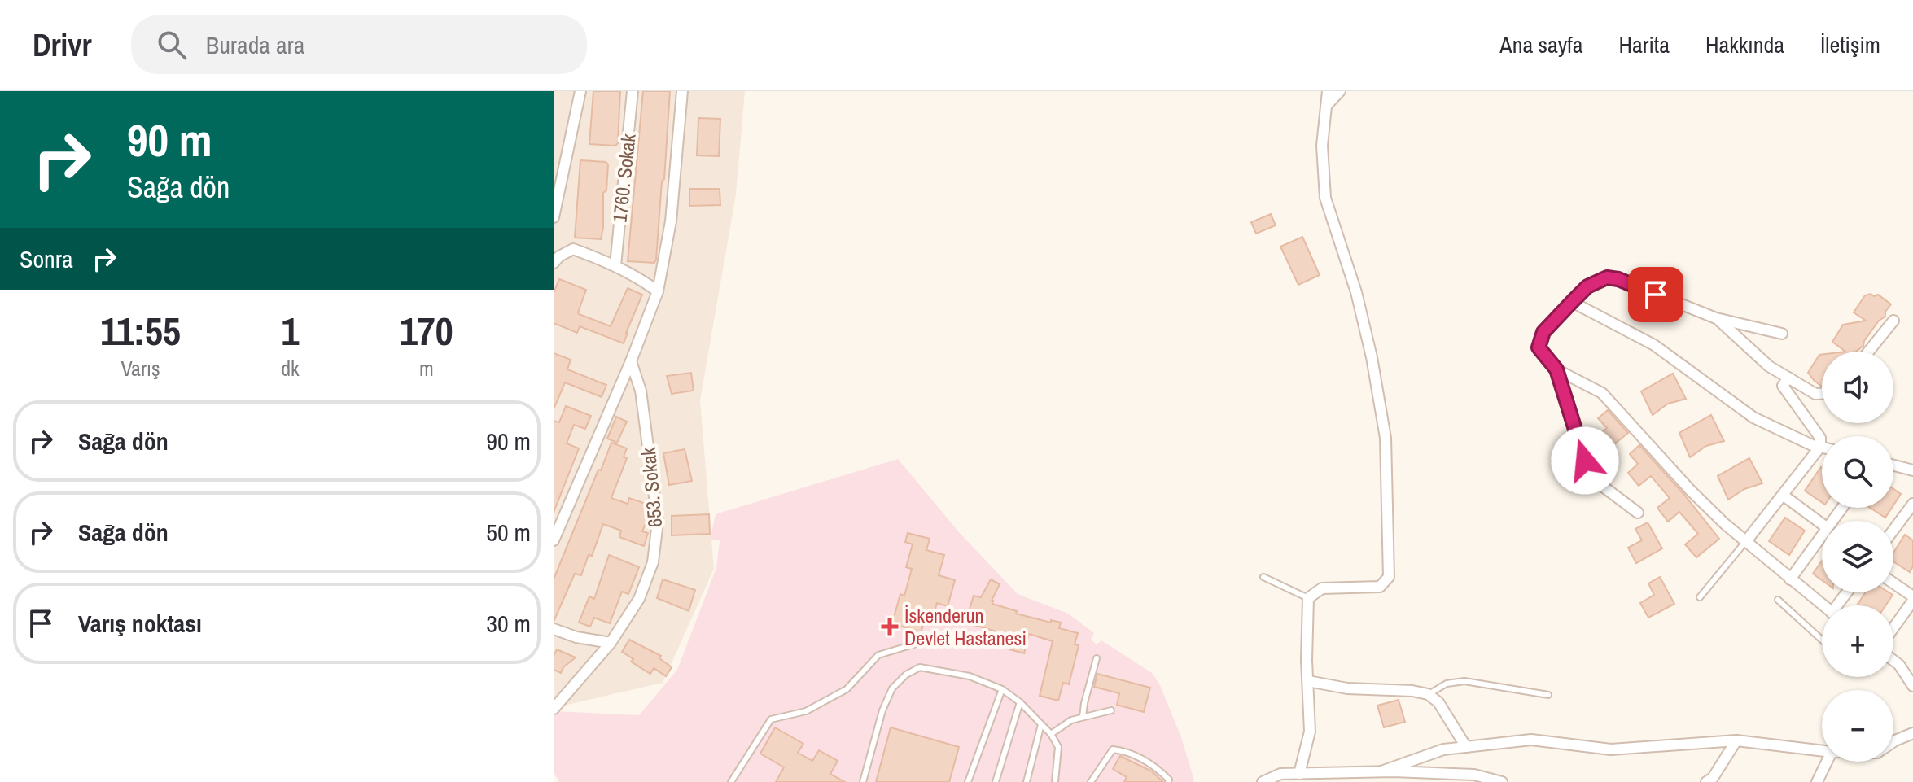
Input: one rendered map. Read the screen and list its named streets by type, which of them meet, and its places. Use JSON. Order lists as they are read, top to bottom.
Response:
{
  "streets": {
    "street": ["1760. Sokak", "653. Sokak"]
  },
  "places": {
    "health": ["İskenderun Devlet Hastanesi"]
  },
  "page": {
    "header": "Drivr",
    "search": "Burada ara",
    "nav": [
      "Ana sayfa",
      "Harita",
      "Hakkında",
      "İletişim"
    ],
    "turn": ["90 m", "Sağa dön"],
    "then": "Sonra",
    "eta": [
      "11:55",
      "Varış",
      "1",
      "dk",
      "170",
      "m"
    ],
    "map_buttons": ["+", "−"],
    "list": [
      {
        "name": "Sağa dön",
        "value": "90 m"
      },
      {
        "name": "Sağa dön",
        "value": "50 m"
      },
      {
        "name": "Varış noktası",
        "value": "30 m"
      }
    ]
  }
}
